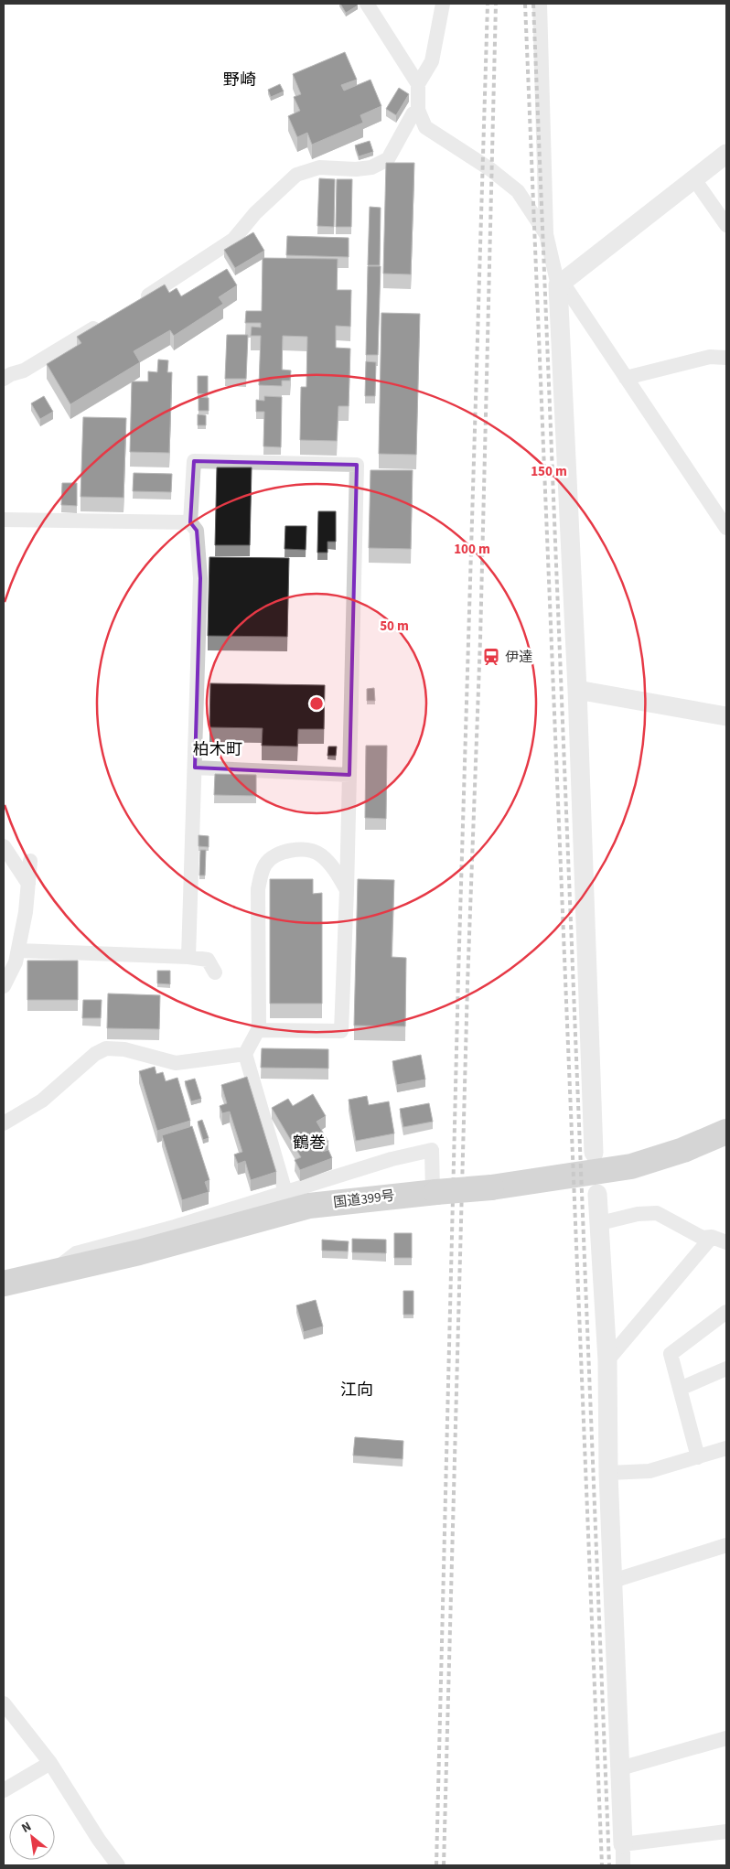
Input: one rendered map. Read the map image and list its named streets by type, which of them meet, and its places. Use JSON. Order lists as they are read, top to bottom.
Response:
{
  "streets": {
    "highway": ["国道399号"]
  },
  "districts": [
    "野崎",
    "柏木町",
    "鶴巻",
    "江向"
  ],
  "places": {
    "station": ["伊達"]
  },
  "north": "top left",
  "rings": ["150 m", "100 m", "50 m"]
}
